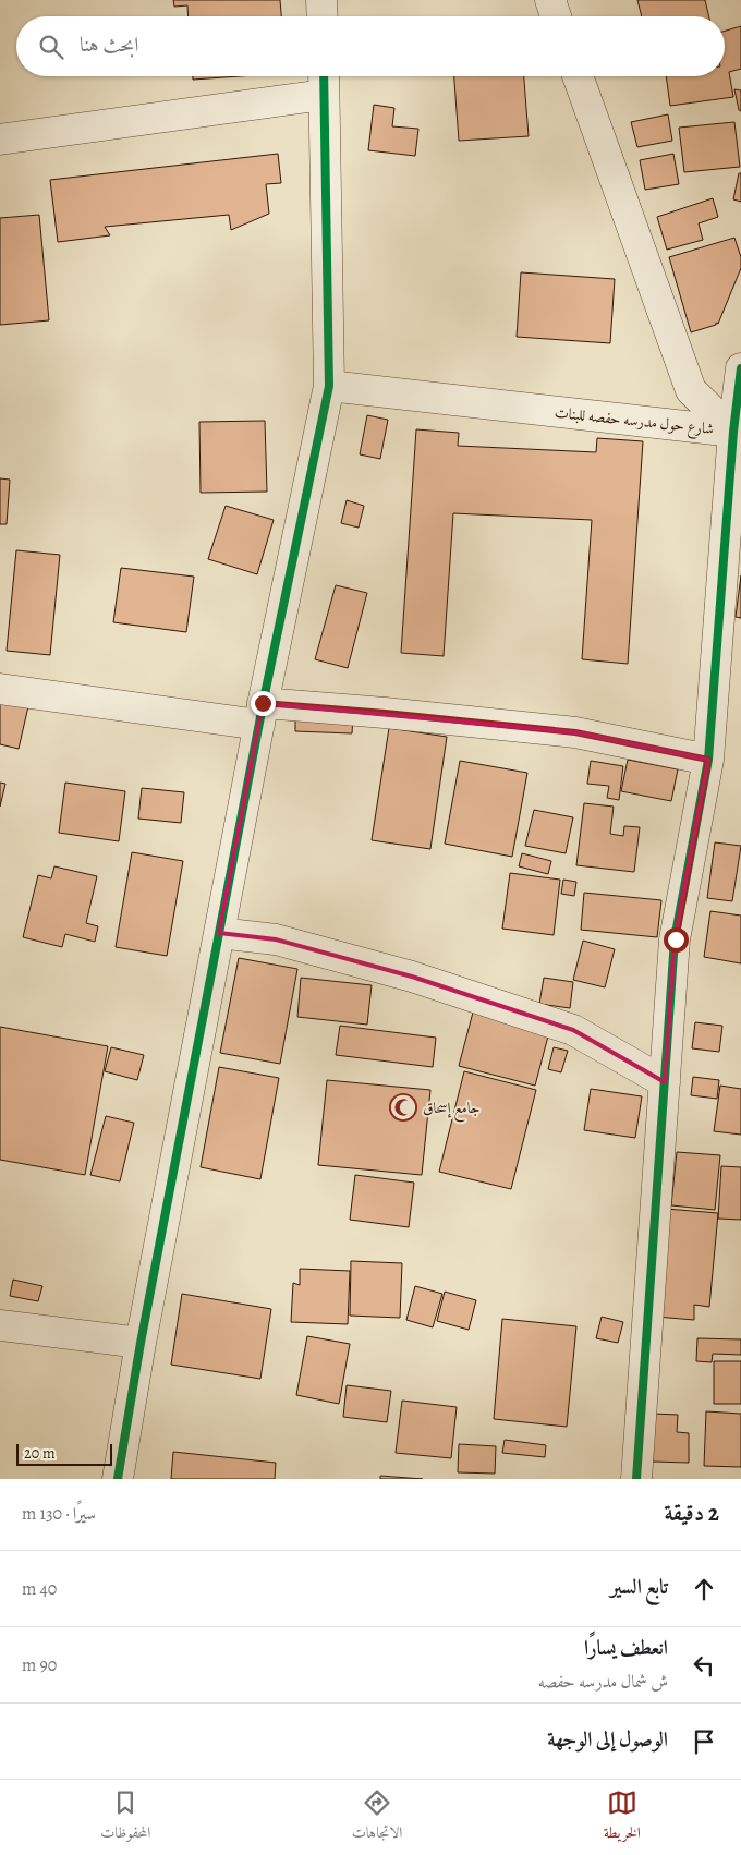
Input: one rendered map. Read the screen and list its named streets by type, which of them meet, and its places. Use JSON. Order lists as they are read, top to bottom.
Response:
{
  "streets": {
    "street": ["شارع حول مدرسه حفصه للبنات"]
  },
  "places": {
    "mosque": ["جامع إسحاق"]
  },
  "scale_bar": "20 m",
  "page": {
    "search": "ابحث هنا",
    "scale": "20 m",
    "heading": ["2 دقيقة", "سيرًا · 130 m"],
    "list": [
      ["تابع السير", "40 m"],
      ["انعطف يسارًا", "ش شمال مدرسه حفصه", "90 m"],
      "الوصول إلى الوجهة"
    ],
    "nav": ["الخريطة", "الاتجاهات", "المحفوظات"]
  }
}
